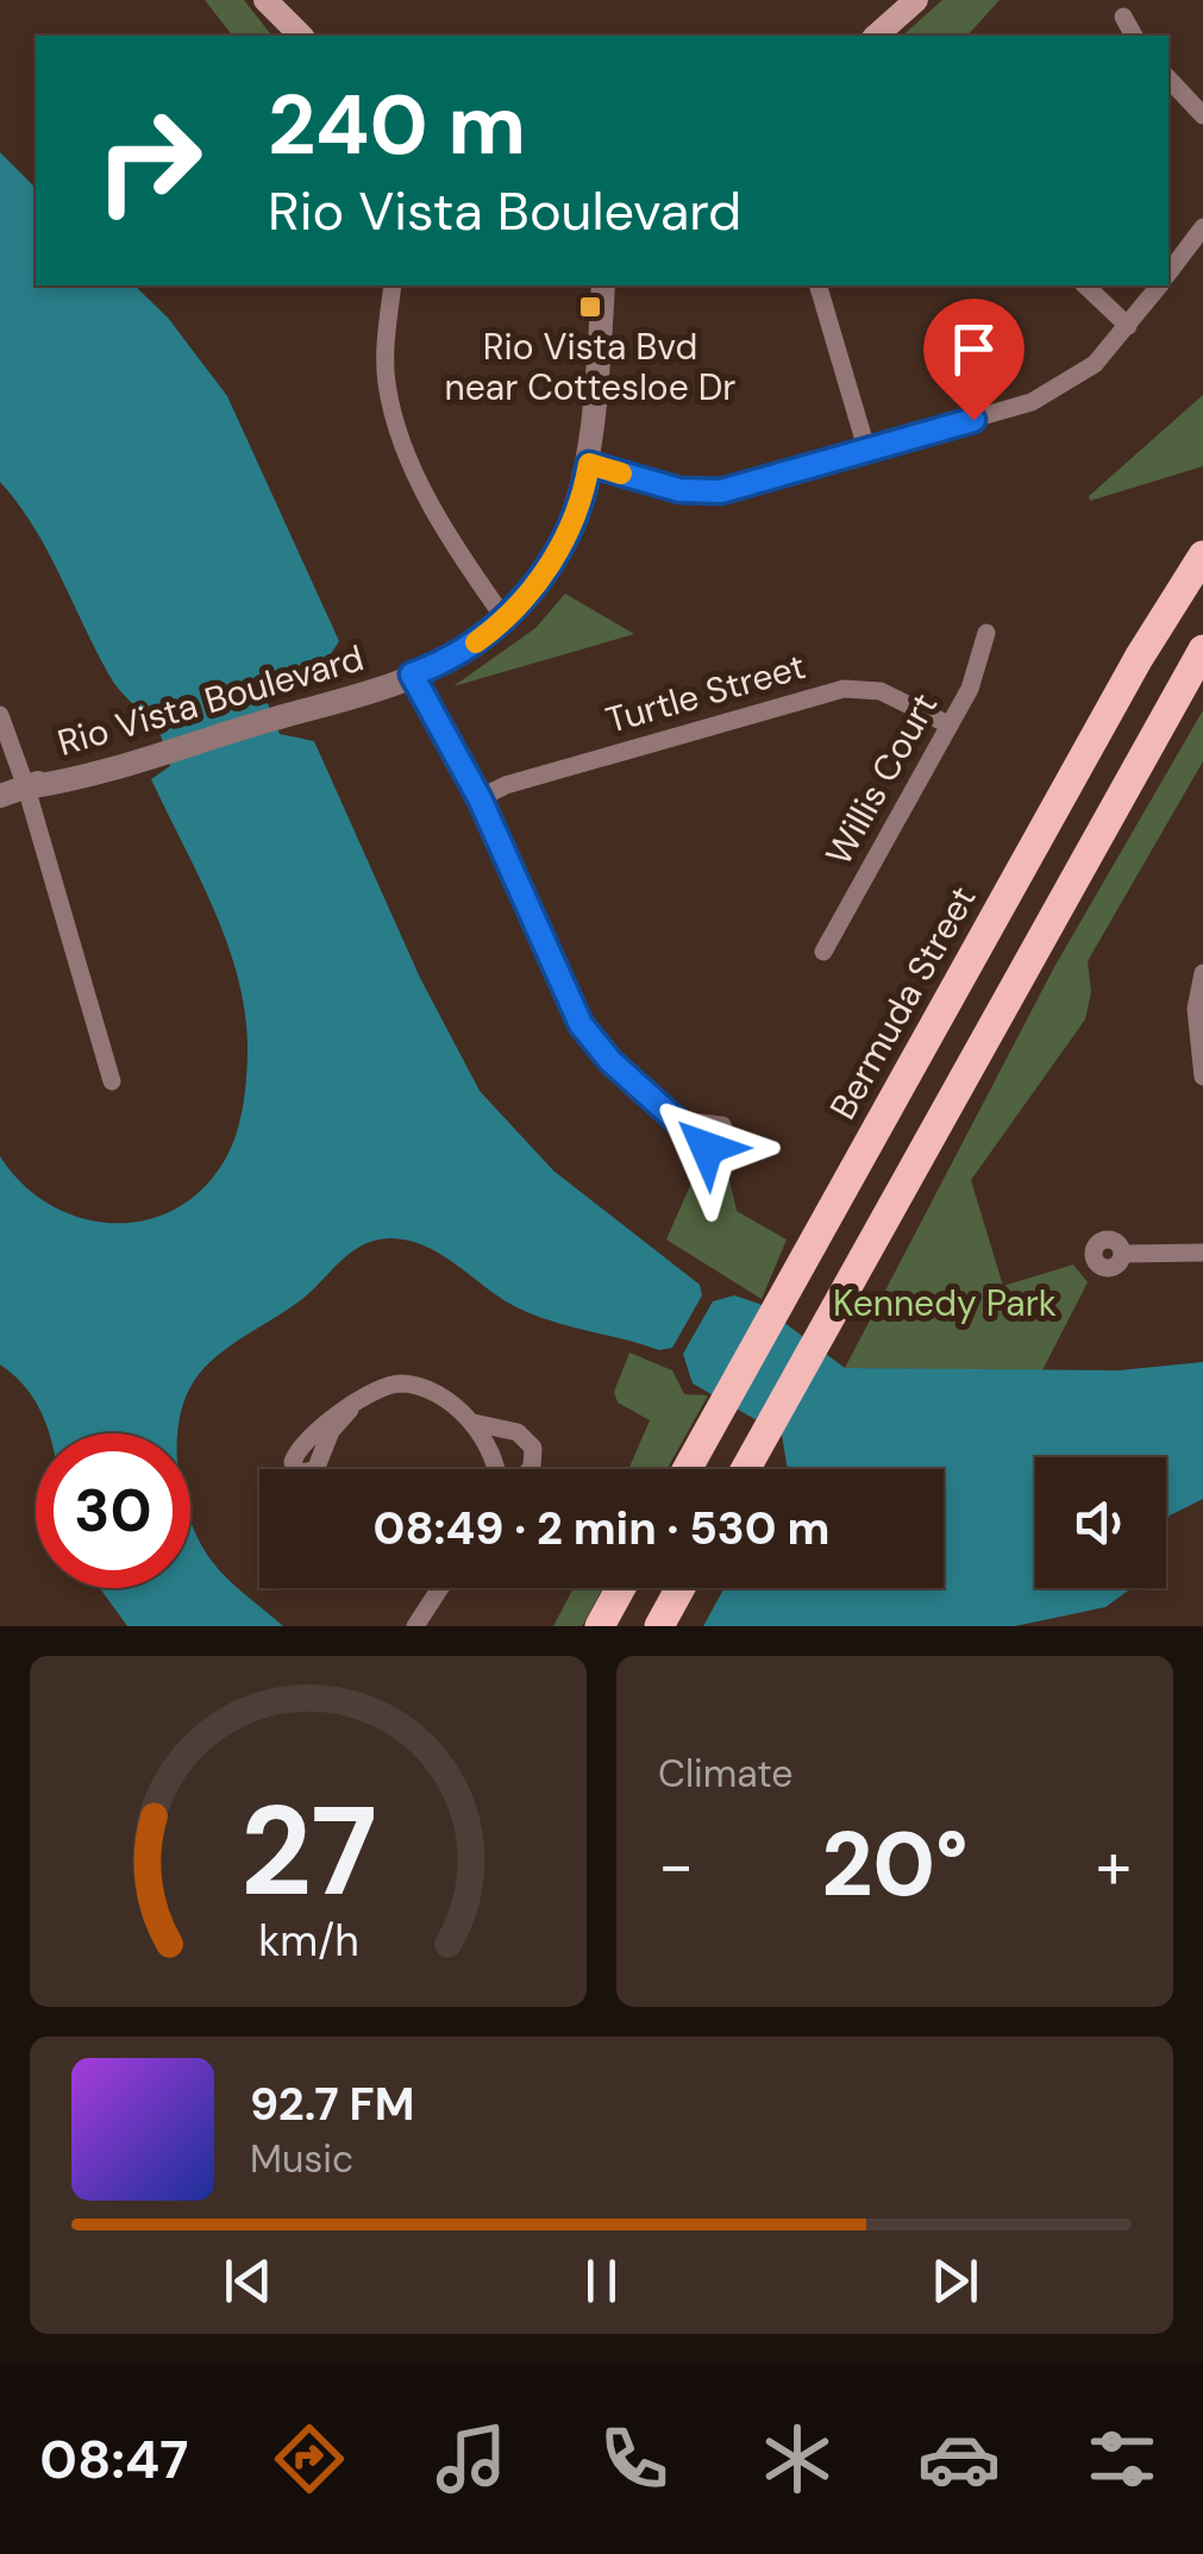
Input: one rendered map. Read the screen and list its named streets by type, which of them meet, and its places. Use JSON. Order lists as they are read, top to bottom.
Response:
{
  "streets": {
    "main road": ["Bermuda Street"],
    "street": ["Turtle Street", "Rio Vista Boulevard", "Willis Court"]
  },
  "crossings": [
    ["Turtle Street", "Willis Court"]
  ],
  "parks": ["Kennedy Park"],
  "places": {
    "transit": ["Rio Vista Bvd near Cottesloe Dr"]
  },
  "page": {
    "turn": ["240 m", "Rio Vista Boulevard"],
    "limit": "30",
    "trip": "08:49 · 2 min · 530 m",
    "tile": "Climate",
    "heat": ["−", "20°", "+"],
    "song": ["92.7 FM", "Music"],
    "tabs": "08:47",
    "gauge": ["27", "km/h"]
  }
}
